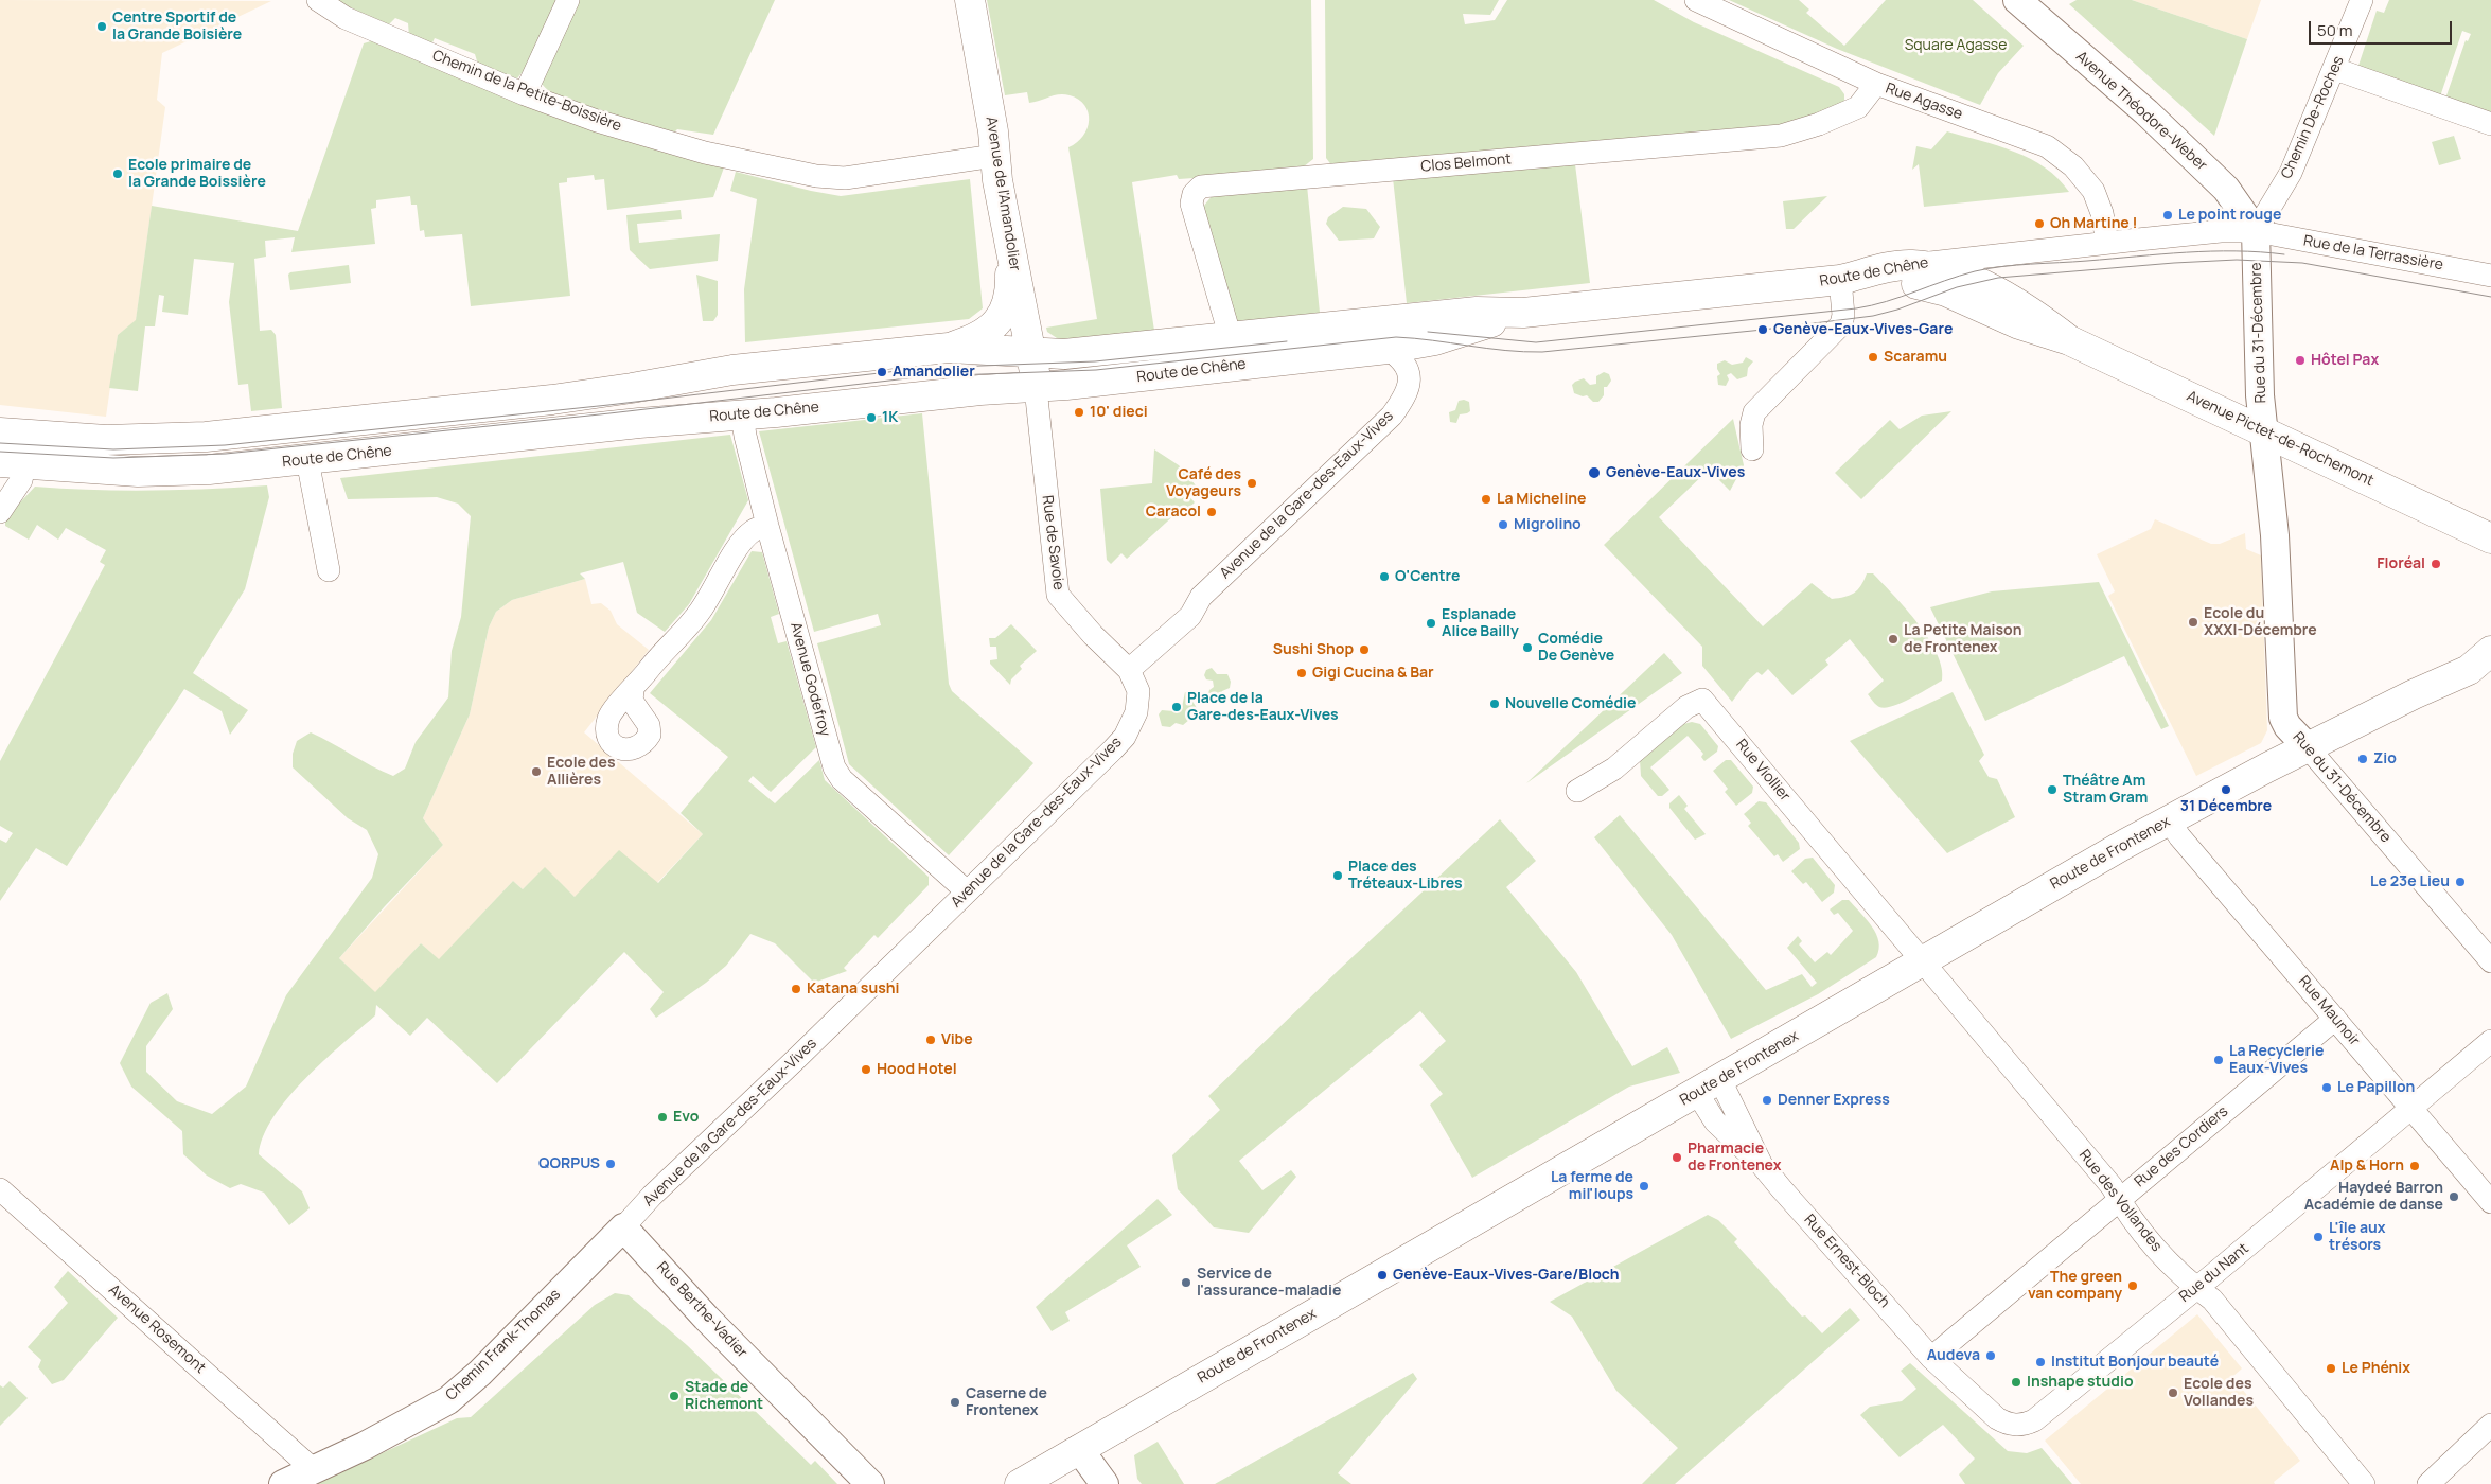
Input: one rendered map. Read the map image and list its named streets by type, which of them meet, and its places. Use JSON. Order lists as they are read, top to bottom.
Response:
{
  "streets": {
    "main road": [
      "Avenue de l'Amandolier",
      "Route de Chêne",
      "Avenue Pictet-de-Rochemont",
      "Route de Frontenex"
    ],
    "street": [
      "Chemin de la Petite-Boissière",
      "Rue Agasse",
      "Avenue Théodore-Weber",
      "Chemin De-Roches",
      "Clos Belmont",
      "Rue de la Terrassière",
      "Rue du 31-Décembre",
      "Avenue de la Gare-des-Eaux-Vives",
      "Rue de Savoie",
      "Avenue Godefroy",
      "Rue Viollier",
      "Rue Maunoir",
      "Rue des Cordiers",
      "Rue des Vollandes",
      "Rue Ernest-Bloch",
      "Rue du Nant",
      "Rue Berthe-Vadier",
      "Avenue Rosemont",
      "Chemin Frank-Thomas"
    ]
  },
  "crossings": [
    ["Chemin de la Petite-Boissière", "Avenue de l'Amandolier"],
    ["Rue Agasse", "Clos Belmont"],
    ["Rue Agasse", "Route de Chêne"],
    ["Avenue Théodore-Weber", "Chemin De-Roches"],
    ["Avenue Théodore-Weber", "Rue de la Terrassière"],
    ["Avenue Théodore-Weber", "Route de Chêne"],
    ["Avenue Théodore-Weber", "Rue du 31-Décembre"],
    ["Chemin De-Roches", "Rue de la Terrassière"],
    ["Chemin De-Roches", "Route de Chêne"],
    ["Chemin De-Roches", "Rue du 31-Décembre"],
    ["Clos Belmont", "Route de Chêne"],
    ["Avenue de l'Amandolier", "Route de Chêne"],
    ["Avenue de l'Amandolier", "Rue de Savoie"],
    ["Rue de la Terrassière", "Route de Chêne"],
    ["Rue de la Terrassière", "Rue du 31-Décembre"],
    ["Route de Chêne", "Rue du 31-Décembre"],
    ["Route de Chêne", "Avenue Pictet-de-Rochemont"],
    ["Route de Chêne", "Avenue de la Gare-des-Eaux-Vives"],
    ["Route de Chêne", "Rue de Savoie"],
    ["Route de Chêne", "Avenue Godefroy"],
    ["Rue du 31-Décembre", "Avenue Pictet-de-Rochemont"],
    ["Rue du 31-Décembre", "Route de Frontenex"],
    ["Avenue de la Gare-des-Eaux-Vives", "Rue de Savoie"],
    ["Avenue de la Gare-des-Eaux-Vives", "Avenue Godefroy"],
    ["Avenue de la Gare-des-Eaux-Vives", "Rue Berthe-Vadier"],
    ["Avenue de la Gare-des-Eaux-Vives", "Chemin Frank-Thomas"],
    ["Rue Viollier", "Route de Frontenex"],
    ["Rue Viollier", "Rue des Vollandes"],
    ["Route de Frontenex", "Rue Maunoir"],
    ["Route de Frontenex", "Rue des Vollandes"],
    ["Route de Frontenex", "Rue Ernest-Bloch"],
    ["Rue Maunoir", "Rue des Cordiers"],
    ["Rue Maunoir", "Rue du Nant"],
    ["Rue des Cordiers", "Rue des Vollandes"],
    ["Rue des Cordiers", "Rue Ernest-Bloch"],
    ["Rue des Cordiers", "Rue du Nant"],
    ["Rue des Vollandes", "Rue du Nant"],
    ["Rue Ernest-Bloch", "Rue du Nant"],
    ["Rue Berthe-Vadier", "Chemin Frank-Thomas"],
    ["Avenue Rosemont", "Chemin Frank-Thomas"]
  ],
  "parks": ["Square Agasse"],
  "places": [
    "Centre Sportif de la Grande Boisière",
    "Ecole primaire de la Grande Boissière",
    "Le point rouge",
    "Oh Martine !",
    "Genève-Eaux-Vives-Gare",
    "Scaramu",
    "Hôtel Pax",
    "Amandolier",
    "10' dieci",
    "1K",
    "Genève-Eaux-Vives",
    "Café des Voyageurs",
    "La Micheline",
    "Caracol",
    "Migrolino",
    "Floréal",
    "O'Centre",
    "Ecole du XXXI-Décembre",
    "Esplanade Alice Bailly",
    "La Petite Maison de Frontenex",
    "Comédie De Genève",
    "Sushi Shop",
    "Gigi Cucina & Bar",
    "Nouvelle Comédie",
    "Place de la Gare-des-Eaux-Vives",
    "Zio",
    "Ecole des Allières",
    "Théâtre Am Stram Gram",
    "31 Décembre",
    "Place des Tréteaux-Libres",
    "Le 23e Lieu",
    "Katana sushi",
    "Vibe",
    "La Recyclerie Eaux-Vives",
    "Hood Hotel",
    "Le Papillon",
    "Denner Express",
    "Evo",
    "Pharmacie de Frontenex",
    "QORPUS",
    "Alp & Horn",
    "La ferme de mil'loups",
    "Haydeé Barron Académie de danse",
    "L'île aux trésors",
    "Genève-Eaux-Vives-Gare/Bloch",
    "Service de l'assurance-maladie",
    "The green van company",
    "Audeva",
    "Institut Bonjour beauté",
    "Le Phénix",
    "Inshape studio",
    "Ecole des Vollandes",
    "Stade de Richemont",
    "Caserne de Frontenex"
  ],
  "scale_bar": "50 m"
}
